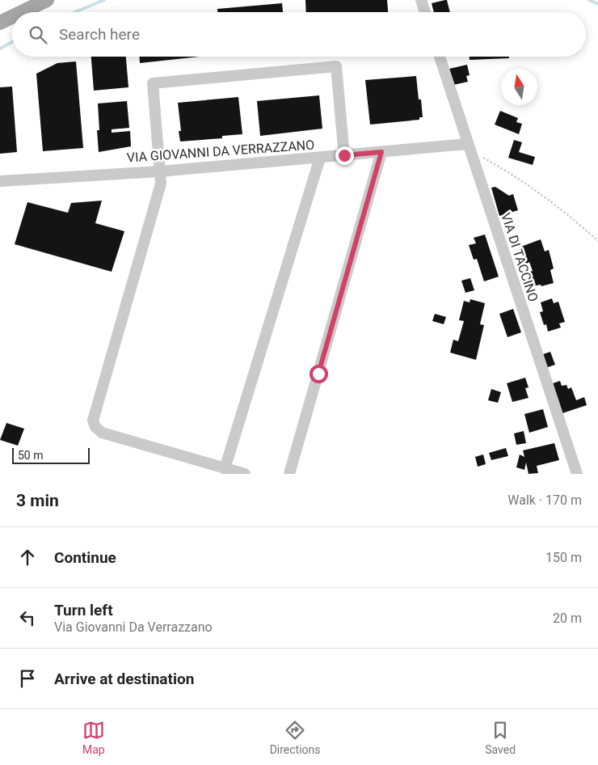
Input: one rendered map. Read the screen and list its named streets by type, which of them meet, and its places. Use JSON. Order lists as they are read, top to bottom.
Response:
{
  "streets": {
    "street": ["VIA GIOVANNI DA VERRAZZANO", "VIA DI TACCINO"]
  },
  "crossings": [
    ["VIA GIOVANNI DA VERRAZZANO", "VIA DI TACCINO"]
  ],
  "scale_bar": "50 m",
  "north": "top",
  "page": {
    "search": "Search here",
    "scale": "50 m",
    "heading": ["3 min", "Walk · 170 m"],
    "list": [
      ["Continue", "150 m"],
      ["Turn left", "Via Giovanni Da Verrazzano", "20 m"],
      "Arrive at destination"
    ],
    "nav": ["Map", "Directions", "Saved"]
  }
}
